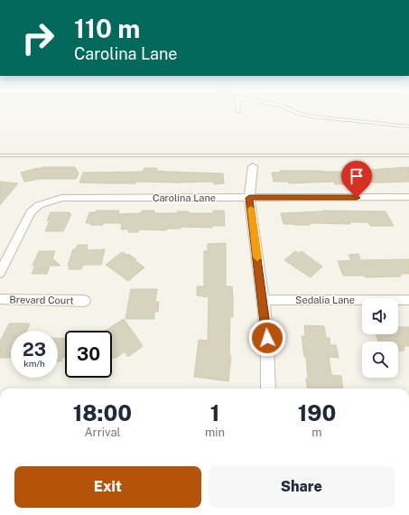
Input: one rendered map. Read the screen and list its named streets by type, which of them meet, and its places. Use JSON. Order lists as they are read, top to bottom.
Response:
{
  "streets": {
    "street": ["Carolina Lane", "Brevard Court", "Sedalia Lane"]
  },
  "page": {
    "turn": ["110 m", "Carolina Lane"],
    "speed": "23 km/h",
    "limit": "30",
    "eta": [
      "18:00",
      "Arrival",
      "1",
      "min",
      "190",
      "m"
    ],
    "buttons": ["Exit", "Share"]
  }
}
